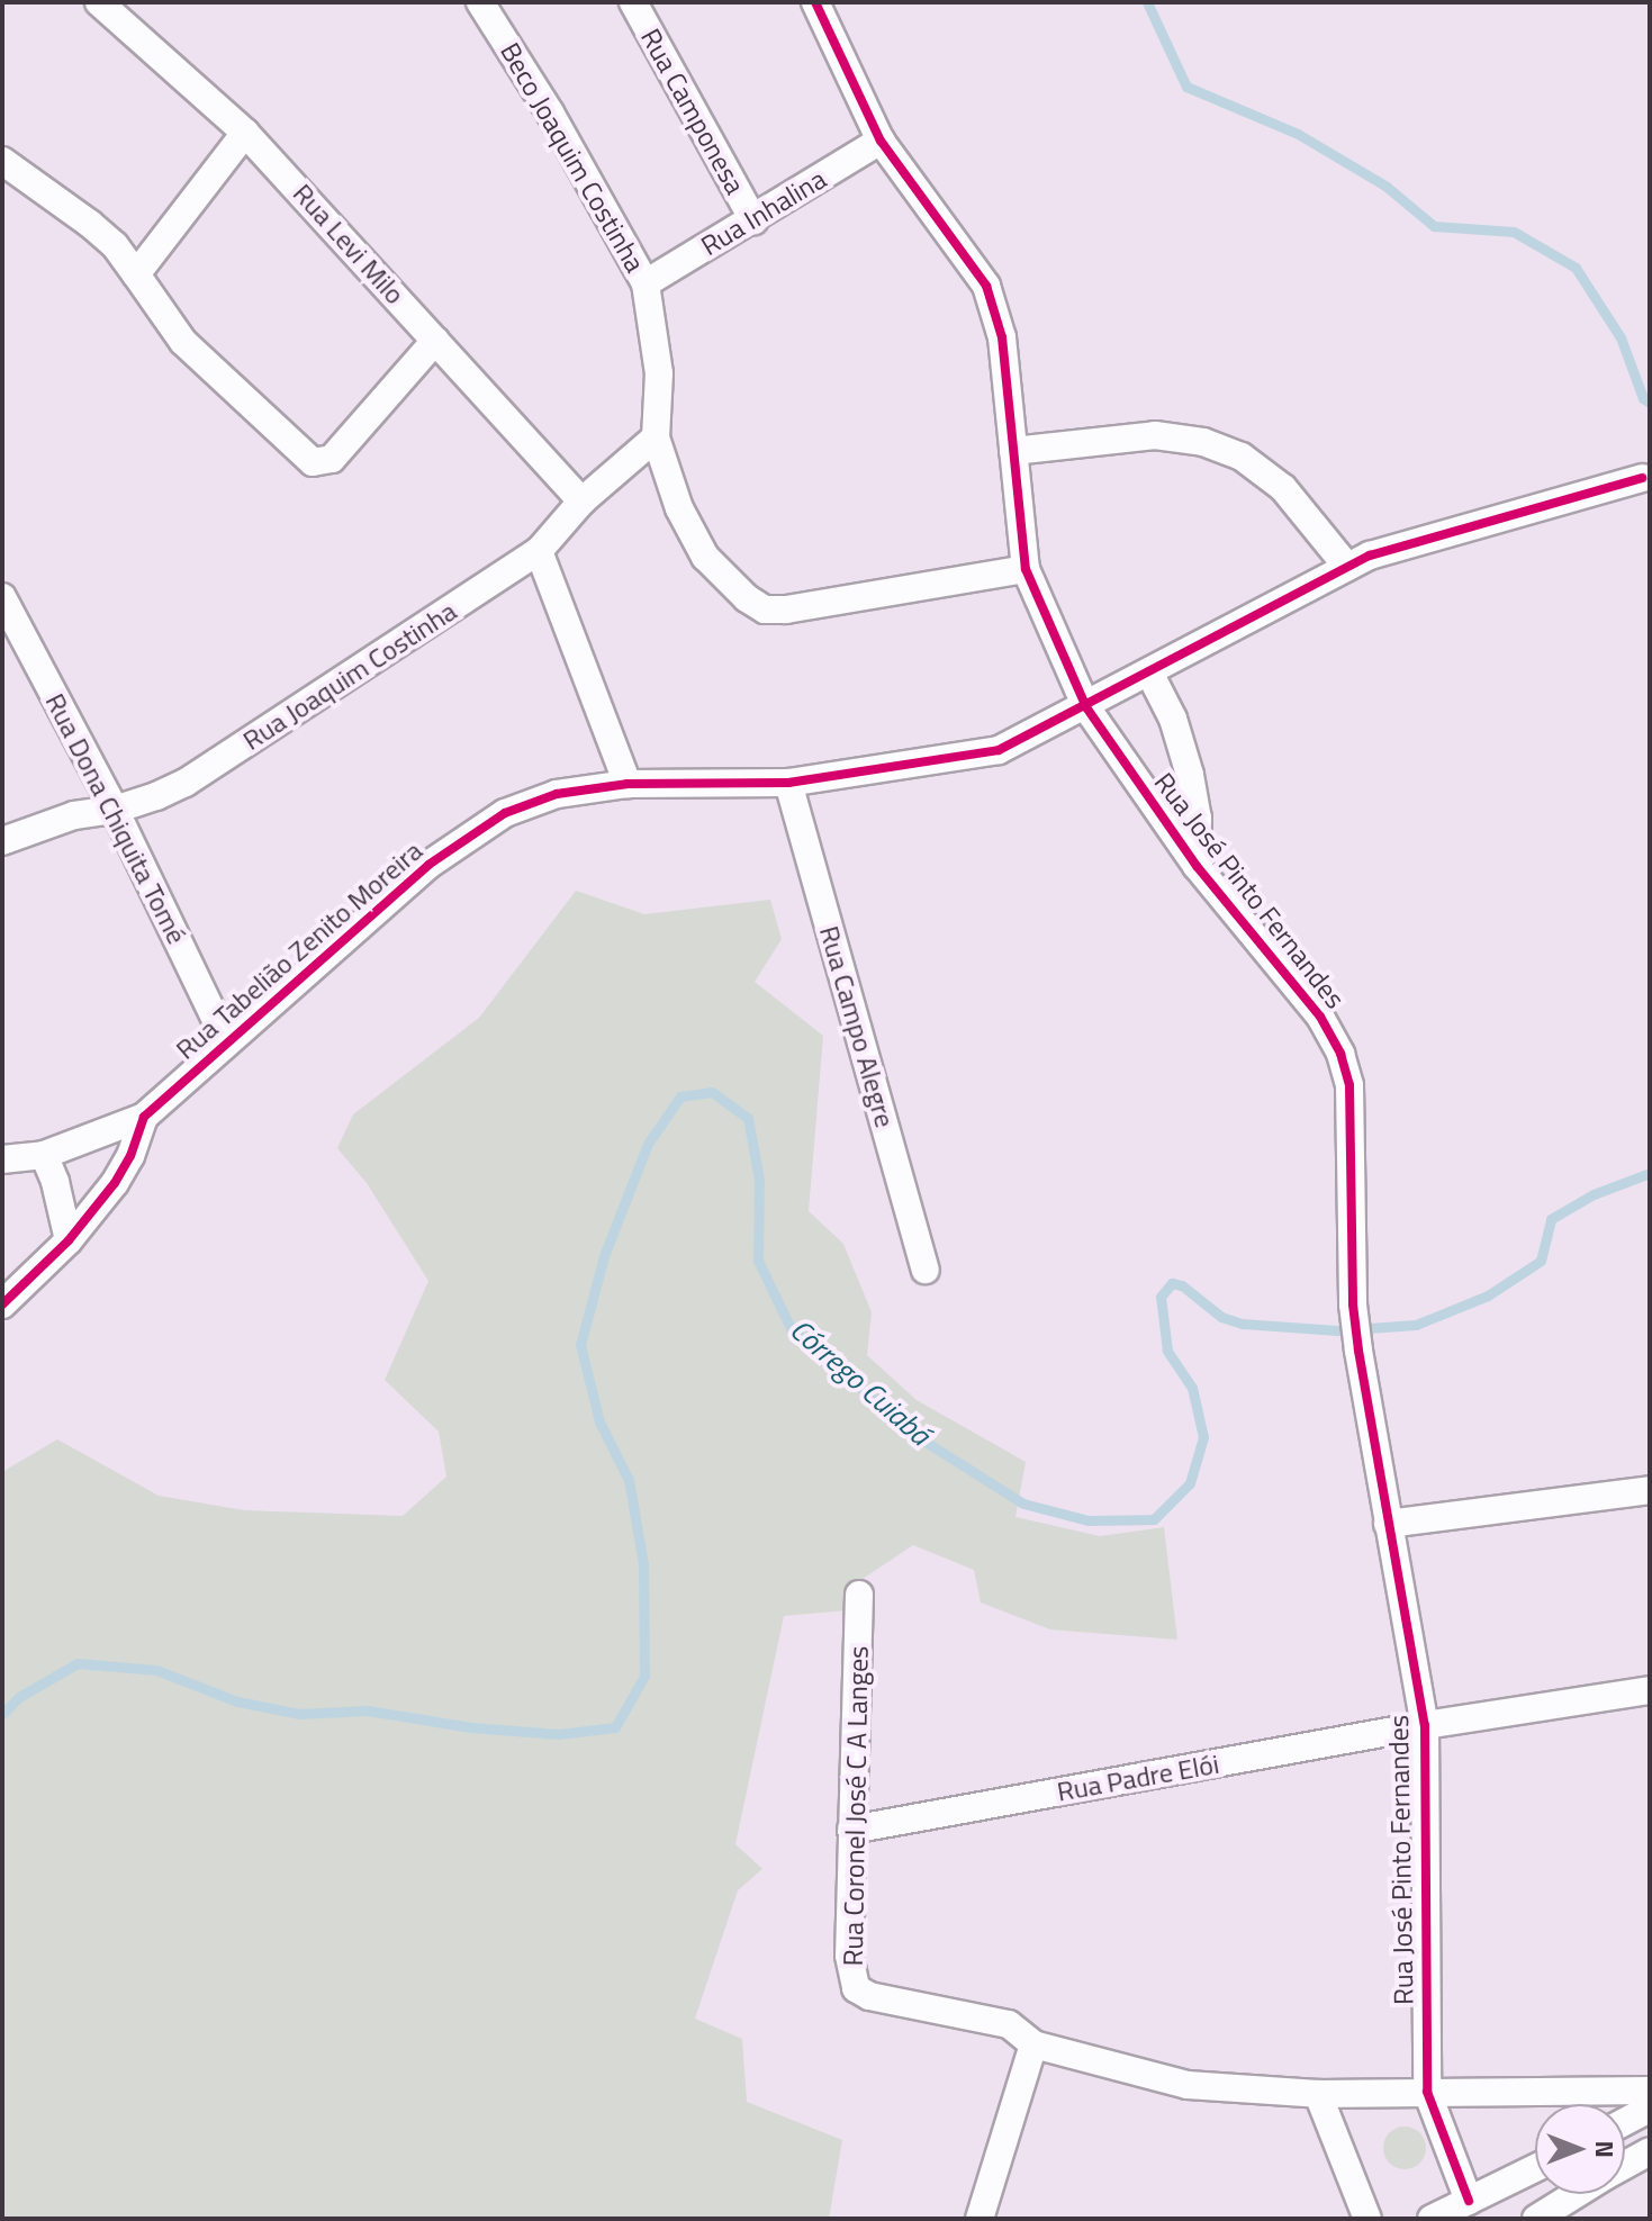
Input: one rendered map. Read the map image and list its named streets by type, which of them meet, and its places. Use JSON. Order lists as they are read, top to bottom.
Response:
{
  "streets": {
    "street": [
      "Rua Camponesa",
      "Beco Joaquim Costinha",
      "Rua Inhalina",
      "Rua Levi Milo",
      "Rua Joaquim Costinha",
      "Rua Dona Chiquita Tomé",
      "Rua José Pinto Fernandes",
      "Rua Tabelião Zenito Moreira",
      "Rua Campo Alegre",
      "Rua Padre Elói",
      "Rua Coronel José C A Langes"
    ]
  },
  "crossings": [
    ["Rua Camponesa", "Rua Inhalina"],
    ["Beco Joaquim Costinha", "Rua Inhalina"],
    ["Beco Joaquim Costinha", "Rua Joaquim Costinha"],
    ["Beco Joaquim Costinha", "Rua José Pinto Fernandes"],
    ["Rua Inhalina", "Rua José Pinto Fernandes"],
    ["Rua Levi Milo", "Rua Joaquim Costinha"],
    ["Rua Joaquim Costinha", "Rua Dona Chiquita Tomé"],
    ["Rua Dona Chiquita Tomé", "Rua Tabelião Zenito Moreira"],
    ["Rua José Pinto Fernandes", "Rua Tabelião Zenito Moreira"],
    ["Rua José Pinto Fernandes", "Rua Padre Elói"],
    ["Rua Tabelião Zenito Moreira", "Rua Campo Alegre"],
    ["Rua Padre Elói", "Rua Coronel José C A Langes"]
  ],
  "water": ["Córrego Cuiabá"],
  "north": "right"
}
